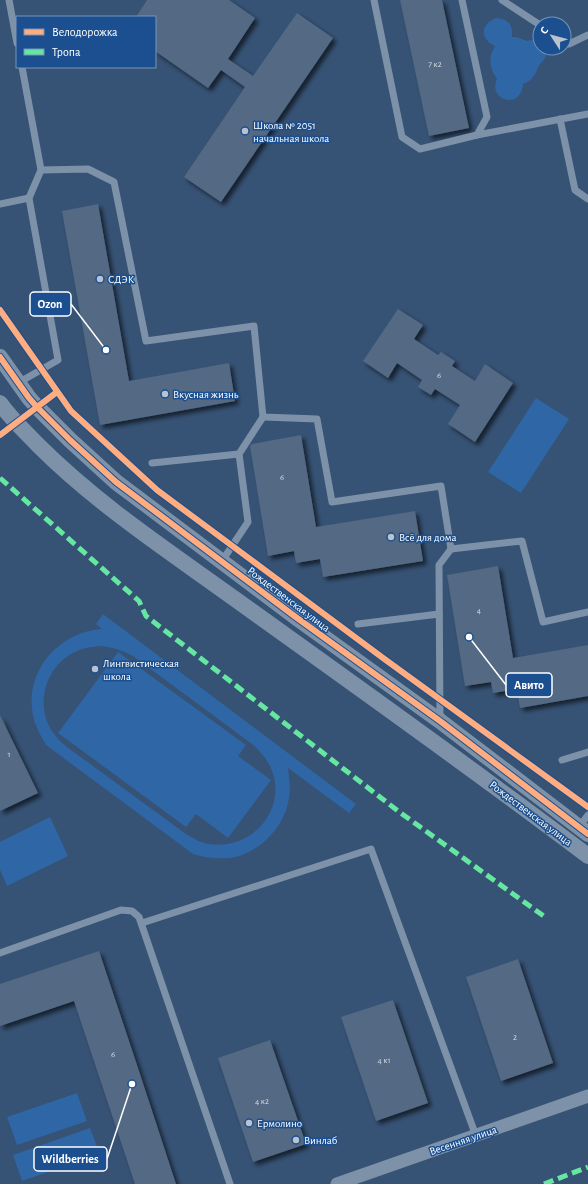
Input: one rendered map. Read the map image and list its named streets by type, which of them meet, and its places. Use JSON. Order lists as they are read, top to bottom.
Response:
{
  "streets": {
    "street": ["Рождественская улица", "Весенняя улица"]
  },
  "places": [
    "Школа № 2051 начальная школа",
    "СДЭК",
    "Ozon",
    "Вкусная жизнь",
    "Всё для дома",
    "Авито",
    "Лингвистическая школа",
    "Wildberries",
    "Ермолино",
    "Винлаб"
  ],
  "house_numbers": [
    "7 к2",
    "6",
    "6",
    "4",
    "1",
    "2",
    "6",
    "4 к1",
    "4 к2"
  ],
  "legend": ["Велодорожка", "Тропа"],
  "north": "top left"
}
